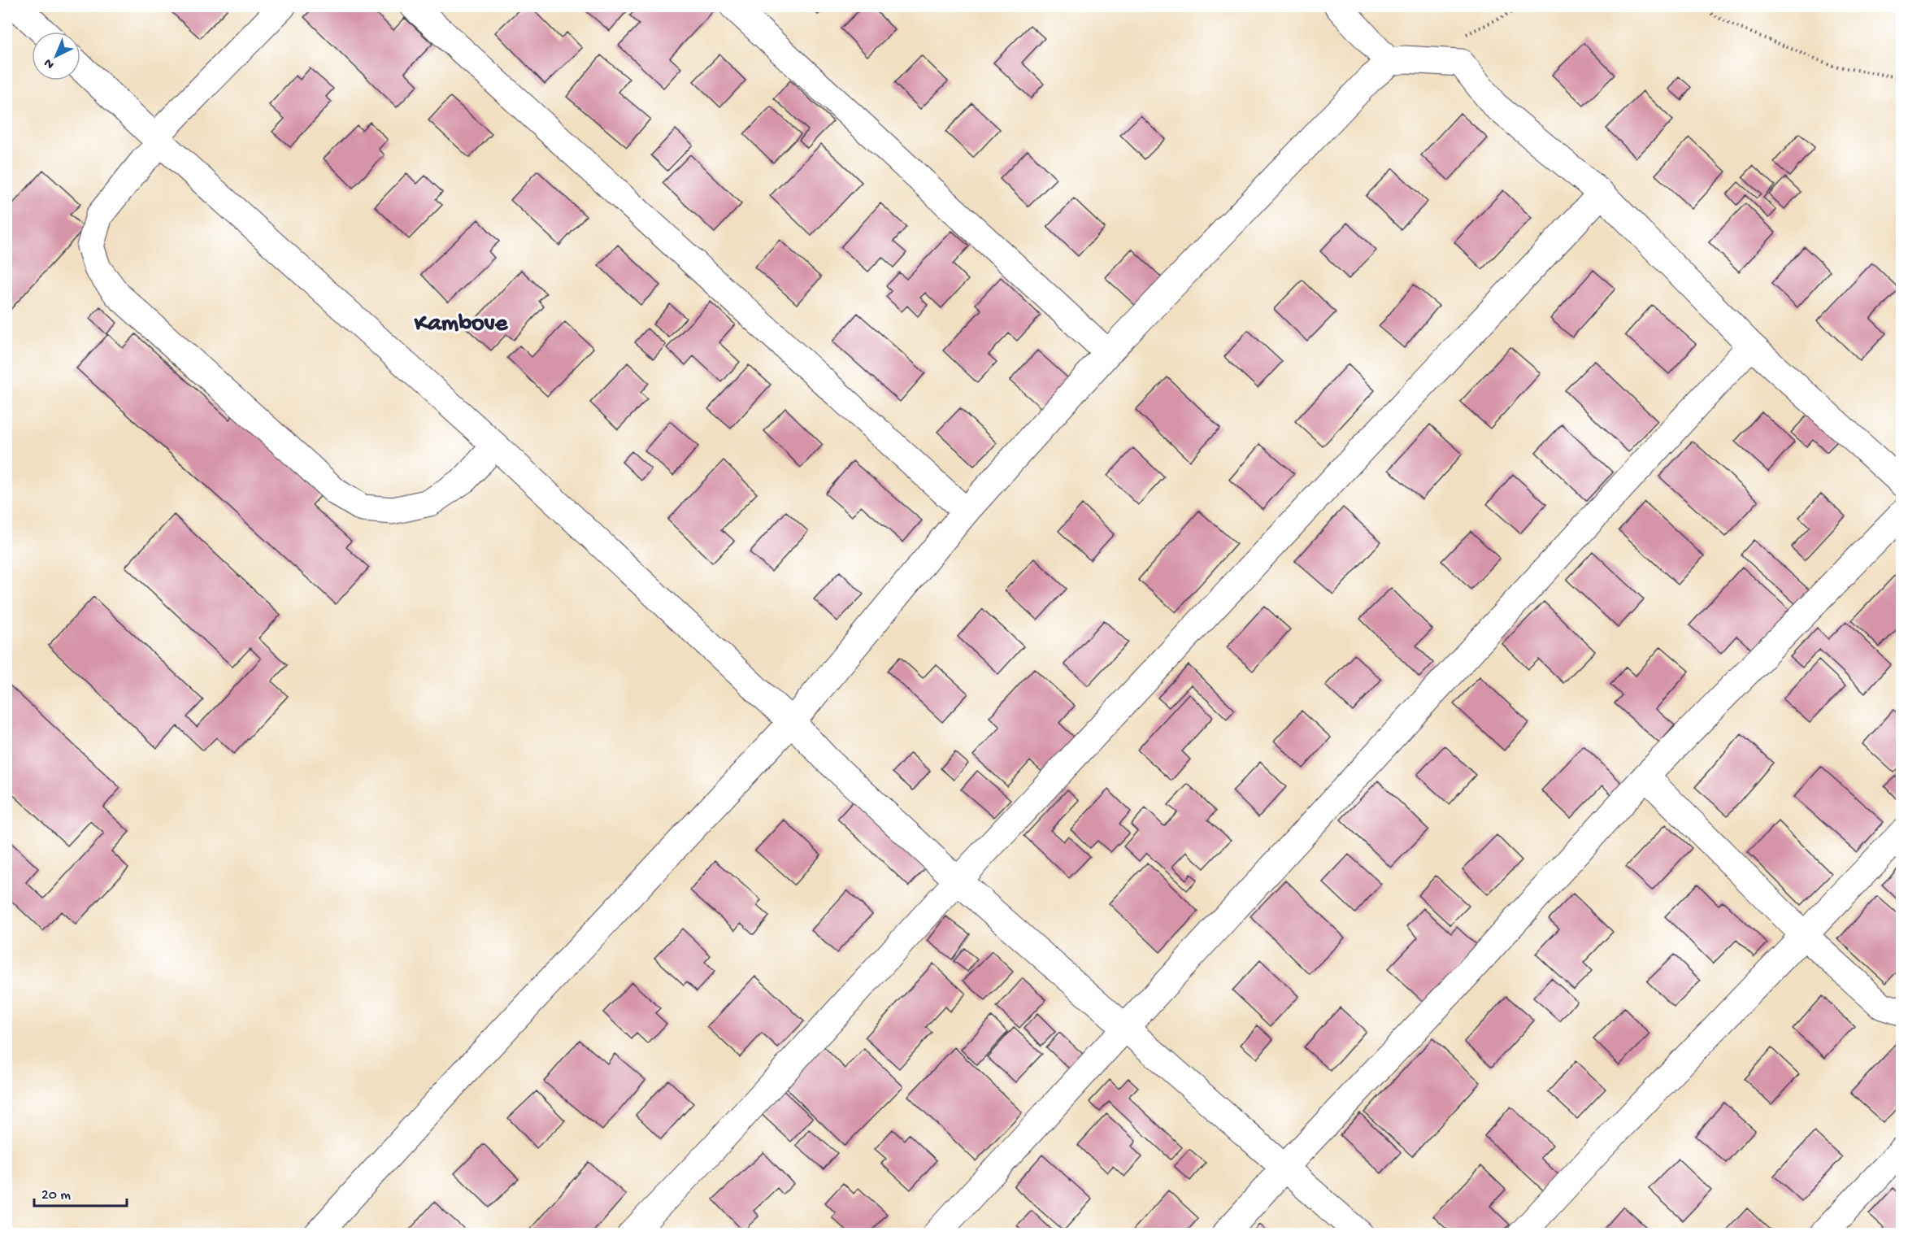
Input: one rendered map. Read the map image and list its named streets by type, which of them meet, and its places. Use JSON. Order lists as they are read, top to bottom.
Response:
{
  "districts": ["Kambove"],
  "scale_bar": "20 m",
  "north": "bottom left"
}
